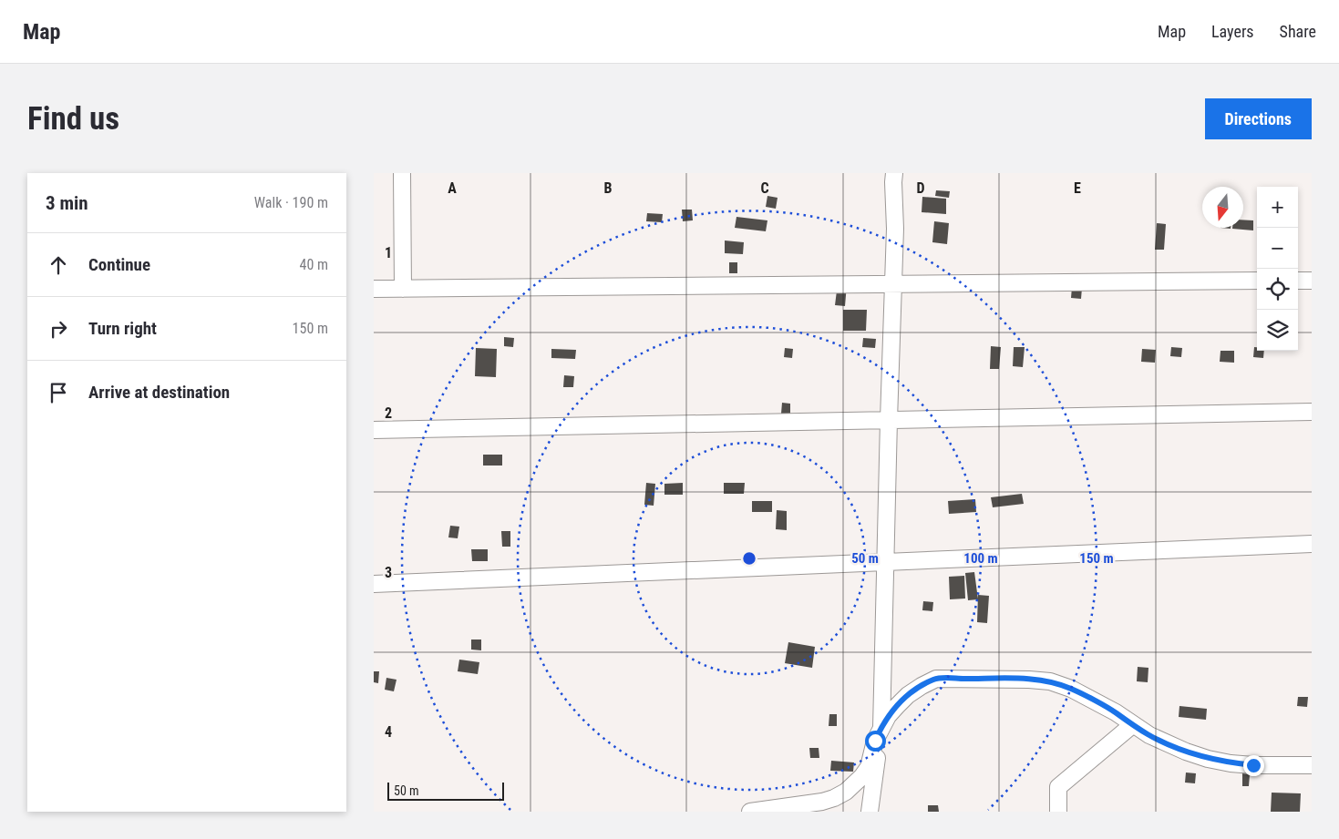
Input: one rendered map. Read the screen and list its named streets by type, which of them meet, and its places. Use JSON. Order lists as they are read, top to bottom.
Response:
{
  "scale_bar": "50 m",
  "north": "bottom",
  "page": {
    "header": "Map",
    "nav": ["Map", "Layers", "Share"],
    "buttons": "Directions",
    "title": "Find us",
    "heading": ["3 min", "Walk · 190 m"],
    "map_buttons": ["+", "−"],
    "list": [
      ["Continue", "40 m"],
      ["Turn right", "150 m"],
      "Arrive at destination"
    ],
    "scale": "50 m"
  },
  "grid": {
    "columns": [
      "A",
      "B",
      "C",
      "D",
      "E"
    ],
    "rows": [
      "1",
      "2",
      "3",
      "4"
    ]
  },
  "rings": ["50 m", "100 m", "150 m"]
}
